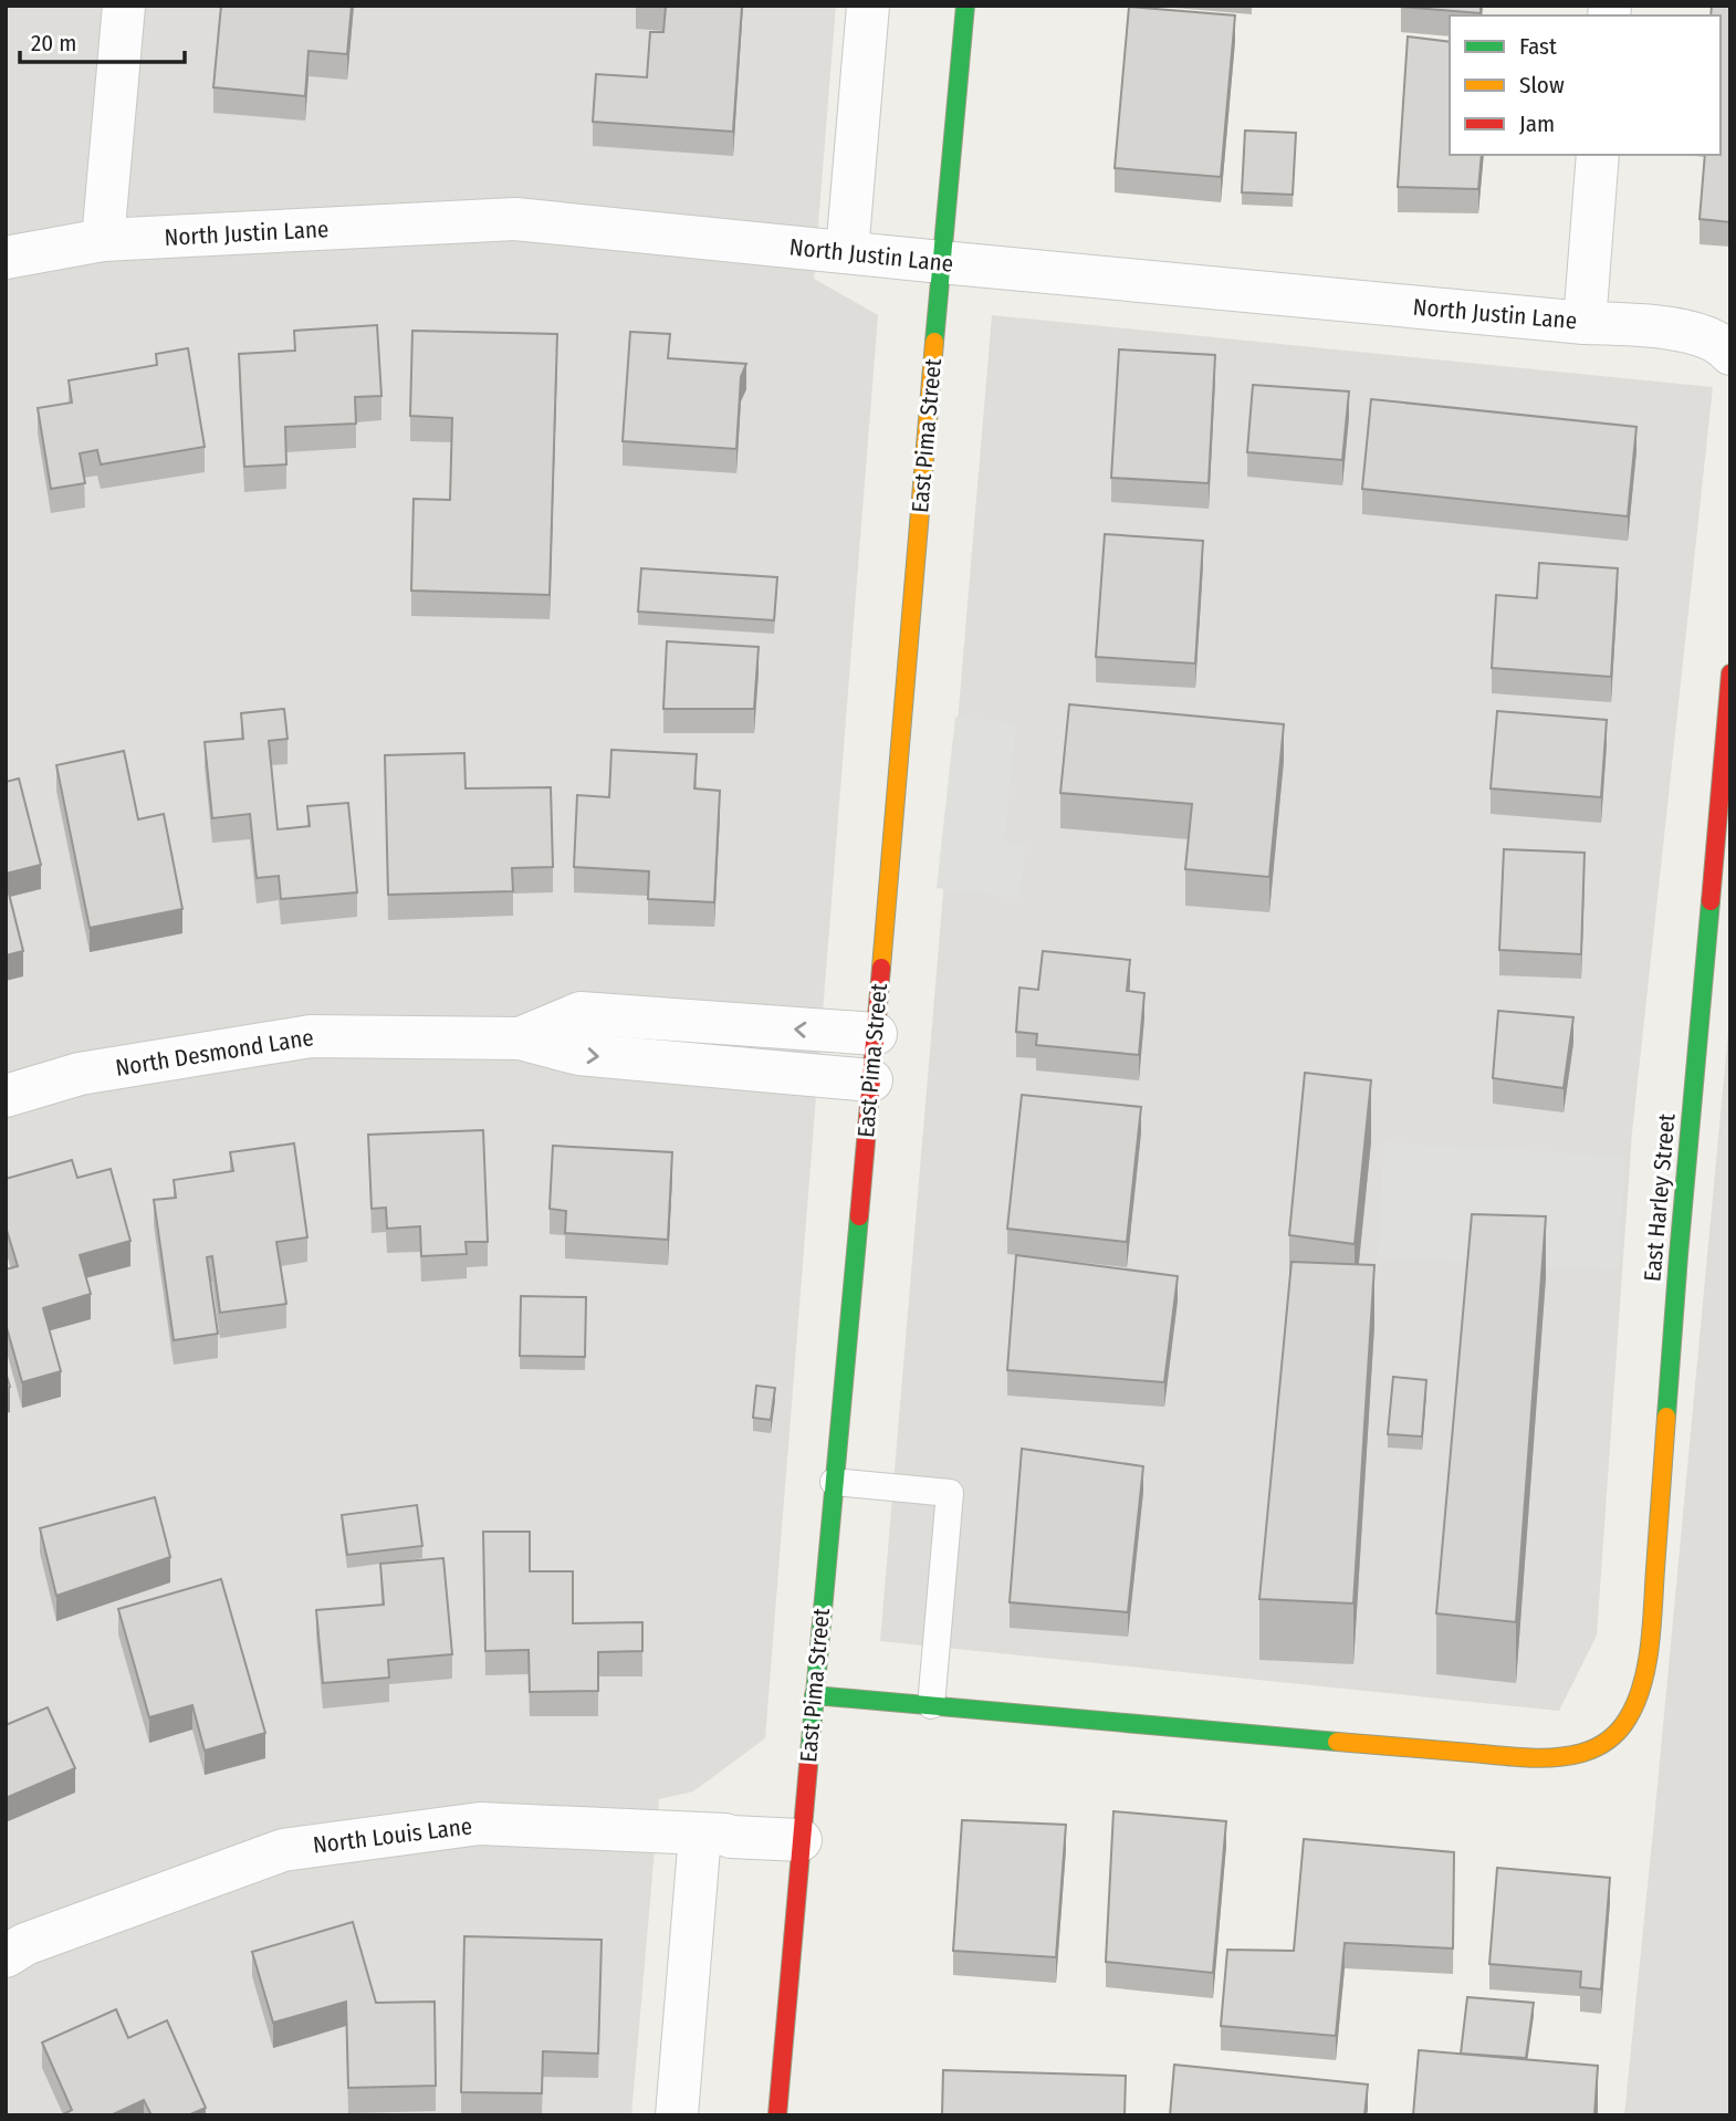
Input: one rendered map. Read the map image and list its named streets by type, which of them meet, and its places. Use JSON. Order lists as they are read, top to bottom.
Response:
{
  "streets": {
    "street": [
      "North Justin Lane",
      "East Pima Street",
      "North Desmond Lane",
      "East Harley Street",
      "North Louis Lane"
    ]
  },
  "crossings": [
    ["North Justin Lane", "East Pima Street"],
    ["East Pima Street", "North Desmond Lane"],
    ["East Pima Street", "North Louis Lane"]
  ],
  "legend": ["Fast", "Slow", "Jam"],
  "scale_bar": "20 m"
}
